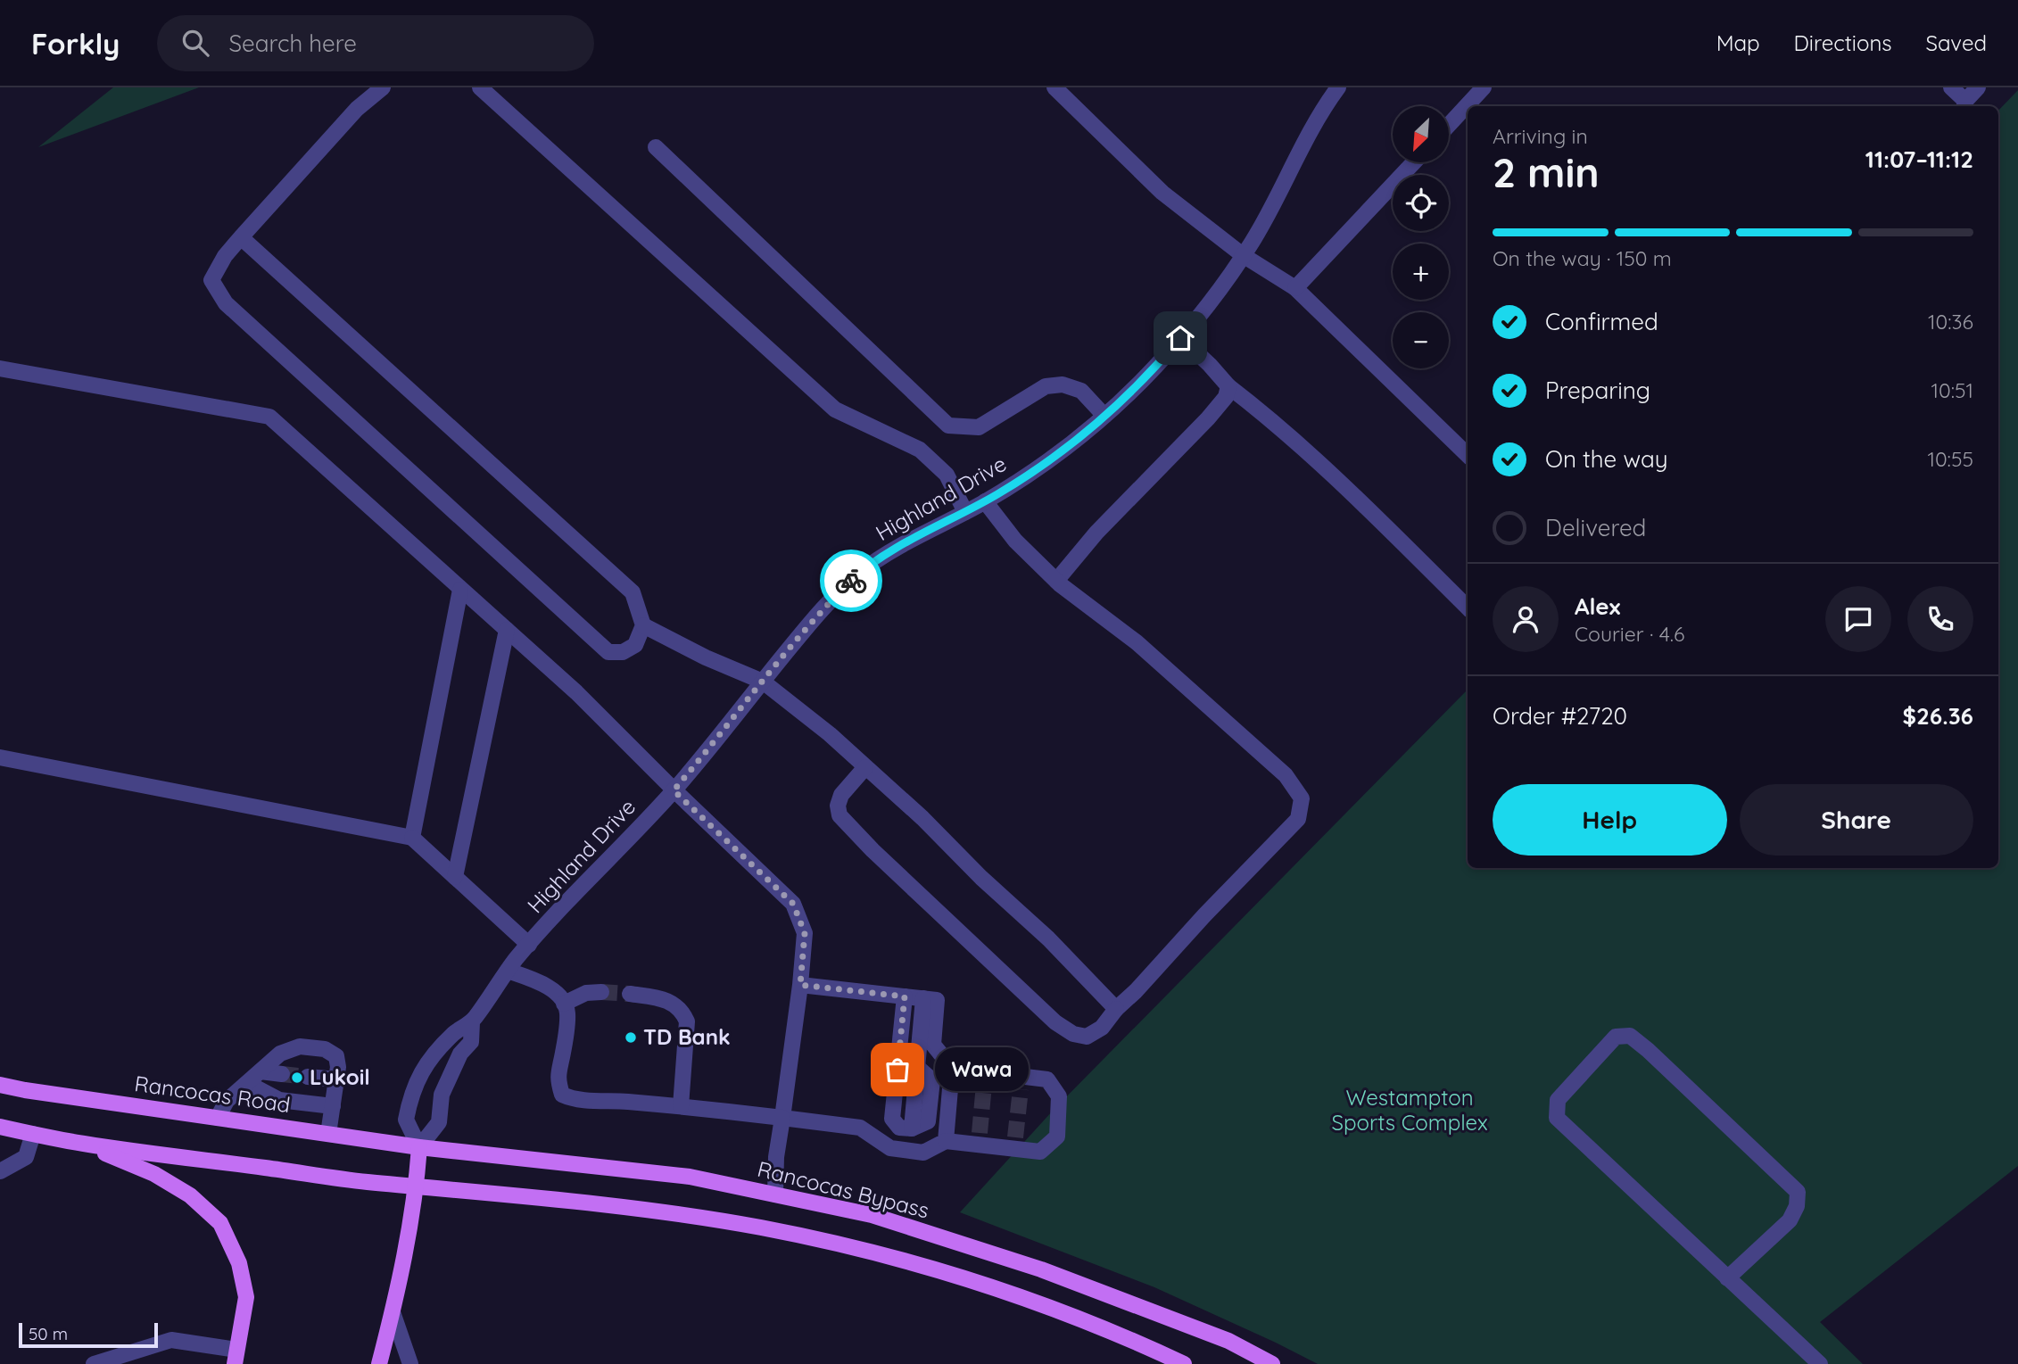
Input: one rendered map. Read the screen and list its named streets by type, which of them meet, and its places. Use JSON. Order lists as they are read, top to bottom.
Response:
{
  "streets": {
    "main road": ["Rancocas Road", "Rancocas Bypass"],
    "street": ["Highland Drive"]
  },
  "crossings": [
    ["Highland Drive", "Rancocas Road"],
    ["Highland Drive", "Rancocas Bypass"],
    ["Rancocas Road", "Rancocas Bypass"]
  ],
  "parks": ["Westampton Sports Complex"],
  "places": ["TD Bank", "Wawa", "Lukoil"],
  "scale_bar": "50 m",
  "north": "bottom left",
  "page": {
    "header": "Forkly",
    "search": "Search here",
    "nav": ["Map", "Directions", "Saved"],
    "map_buttons": ["+", "−"],
    "heading": ["2 min", "Arriving in", "11:07–11:12"],
    "panel": [
      "Alex",
      "Courier · 4.6",
      "Order #2720",
      "$26.36"
    ],
    "bar": "On the way · 150 m",
    "list": [
      ["Confirmed", "10:36"],
      ["Preparing", "10:51"],
      ["On the way", "10:55"],
      "Delivered"
    ],
    "buttons": ["Help", "Share"],
    "bubble": "Wawa",
    "scale": "50 m"
  }
}
